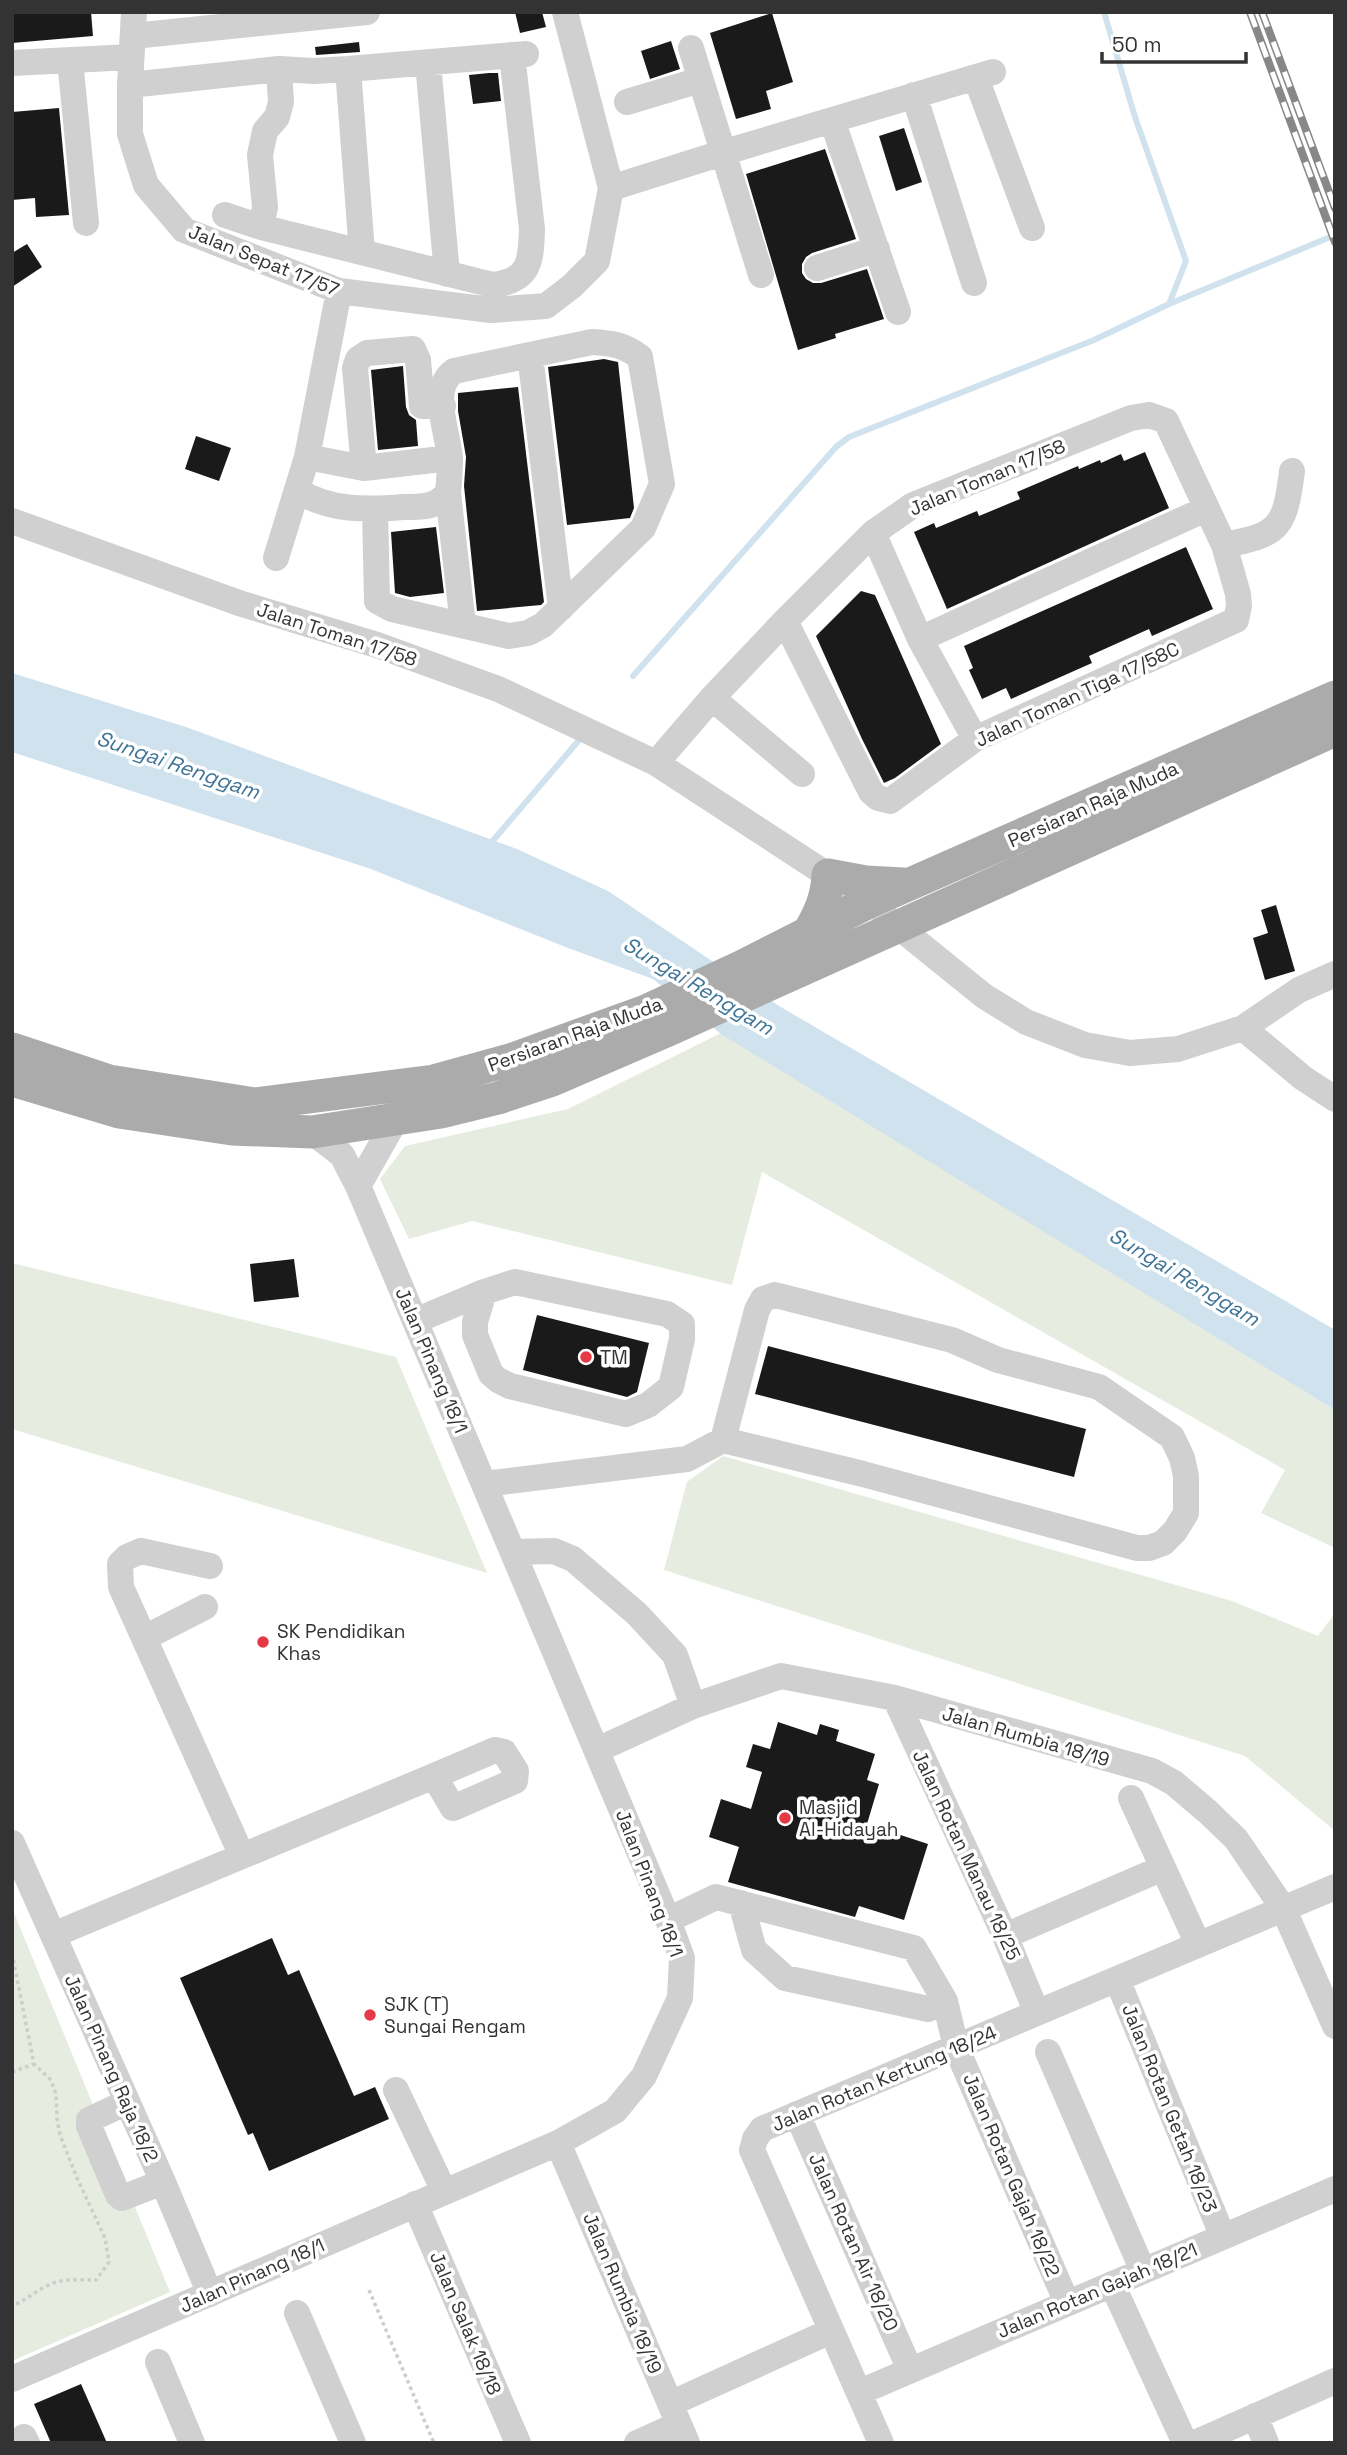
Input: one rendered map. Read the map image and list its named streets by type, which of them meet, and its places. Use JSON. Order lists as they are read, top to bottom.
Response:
{
  "streets": {
    "main road": ["Persiaran Raja Muda"],
    "street": [
      "Jalan Sepat 17/57",
      "Jalan Toman 17/58",
      "Jalan Toman Tiga 17/58C",
      "Jalan Pinang 18/1",
      "Jalan Rumbia 18/19",
      "Jalan Rotan Manau 18/25",
      "Jalan Pinang Raja 18/2",
      "Jalan Rotan Kertung 18/24",
      "Jalan Rotan Getah 18/23",
      "Jalan Rotan Gajah 18/22",
      "Jalan Rotan Air 18/20",
      "Jalan Rotan Gajah 18/21",
      "Jalan Salak 18/18"
    ]
  },
  "crossings": [
    ["Jalan Toman 17/58", "Jalan Toman Tiga 17/58C"],
    ["Jalan Toman 17/58", "Persiaran Raja Muda"],
    ["Persiaran Raja Muda", "Jalan Pinang 18/1"],
    ["Jalan Pinang 18/1", "Jalan Rumbia 18/19"],
    ["Jalan Pinang 18/1", "Jalan Pinang Raja 18/2"],
    ["Jalan Pinang 18/1", "Jalan Rotan Gajah 18/22"],
    ["Jalan Pinang 18/1", "Jalan Salak 18/18"],
    ["Jalan Rumbia 18/19", "Jalan Rotan Manau 18/25"],
    ["Jalan Rumbia 18/19", "Jalan Rotan Kertung 18/24"],
    ["Jalan Rotan Manau 18/25", "Jalan Rotan Kertung 18/24"],
    ["Jalan Rotan Kertung 18/24", "Jalan Rotan Getah 18/23"],
    ["Jalan Rotan Kertung 18/24", "Jalan Rotan Gajah 18/22"],
    ["Jalan Rotan Kertung 18/24", "Jalan Rotan Air 18/20"],
    ["Jalan Rotan Kertung 18/24", "Jalan Rotan Gajah 18/21"],
    ["Jalan Rotan Getah 18/23", "Jalan Rotan Gajah 18/21"],
    ["Jalan Rotan Gajah 18/22", "Jalan Rotan Gajah 18/21"],
    ["Jalan Rotan Air 18/20", "Jalan Rotan Gajah 18/21"]
  ],
  "water": ["Sungai Renggam"],
  "places": [
    "TM",
    "SK Pendidikan Khas",
    "Masjid Al-Hidayah",
    "SJK (T) Sungai Rengam"
  ],
  "scale_bar": "50 m"
}
